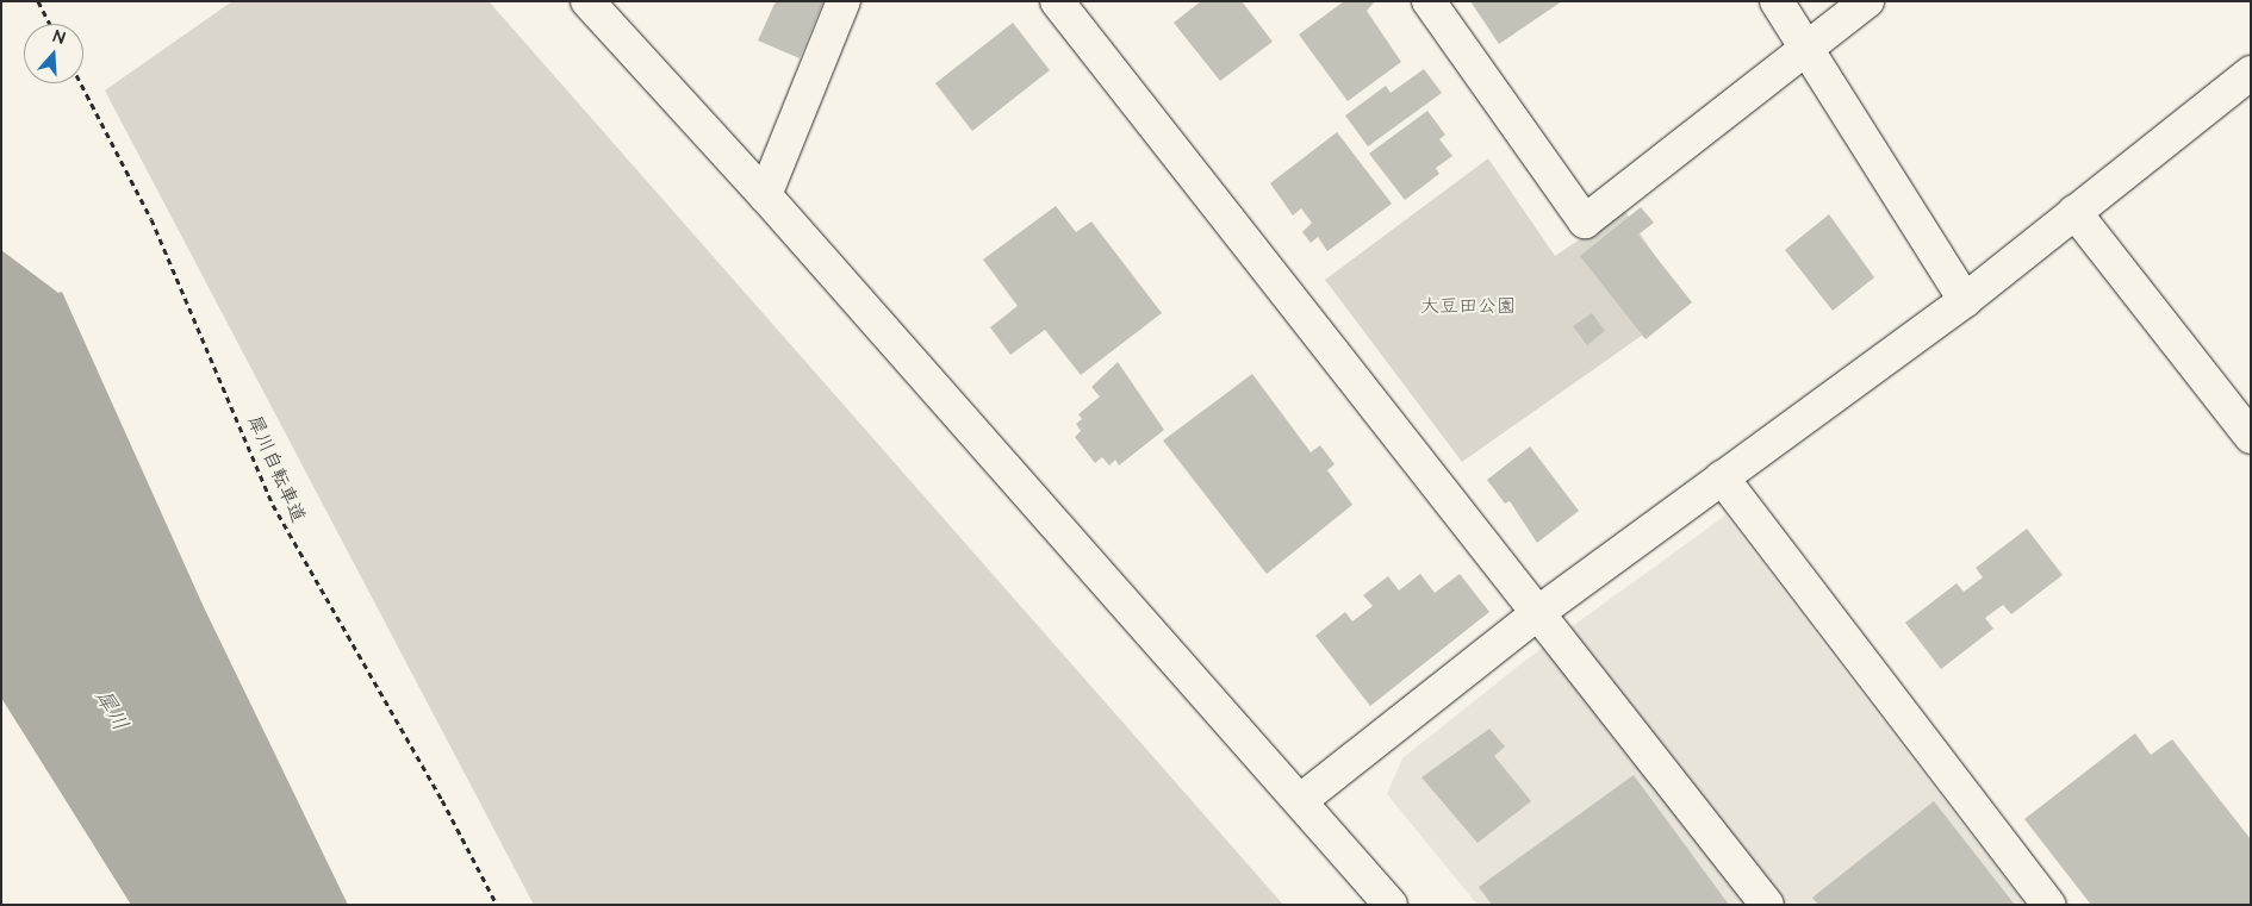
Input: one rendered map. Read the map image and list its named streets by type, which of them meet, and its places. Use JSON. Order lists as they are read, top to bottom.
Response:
{
  "streets": {
    "path": ["犀川自転車道"]
  },
  "water": ["犀川"],
  "parks": ["大豆田公園"],
  "north": "top"
}
